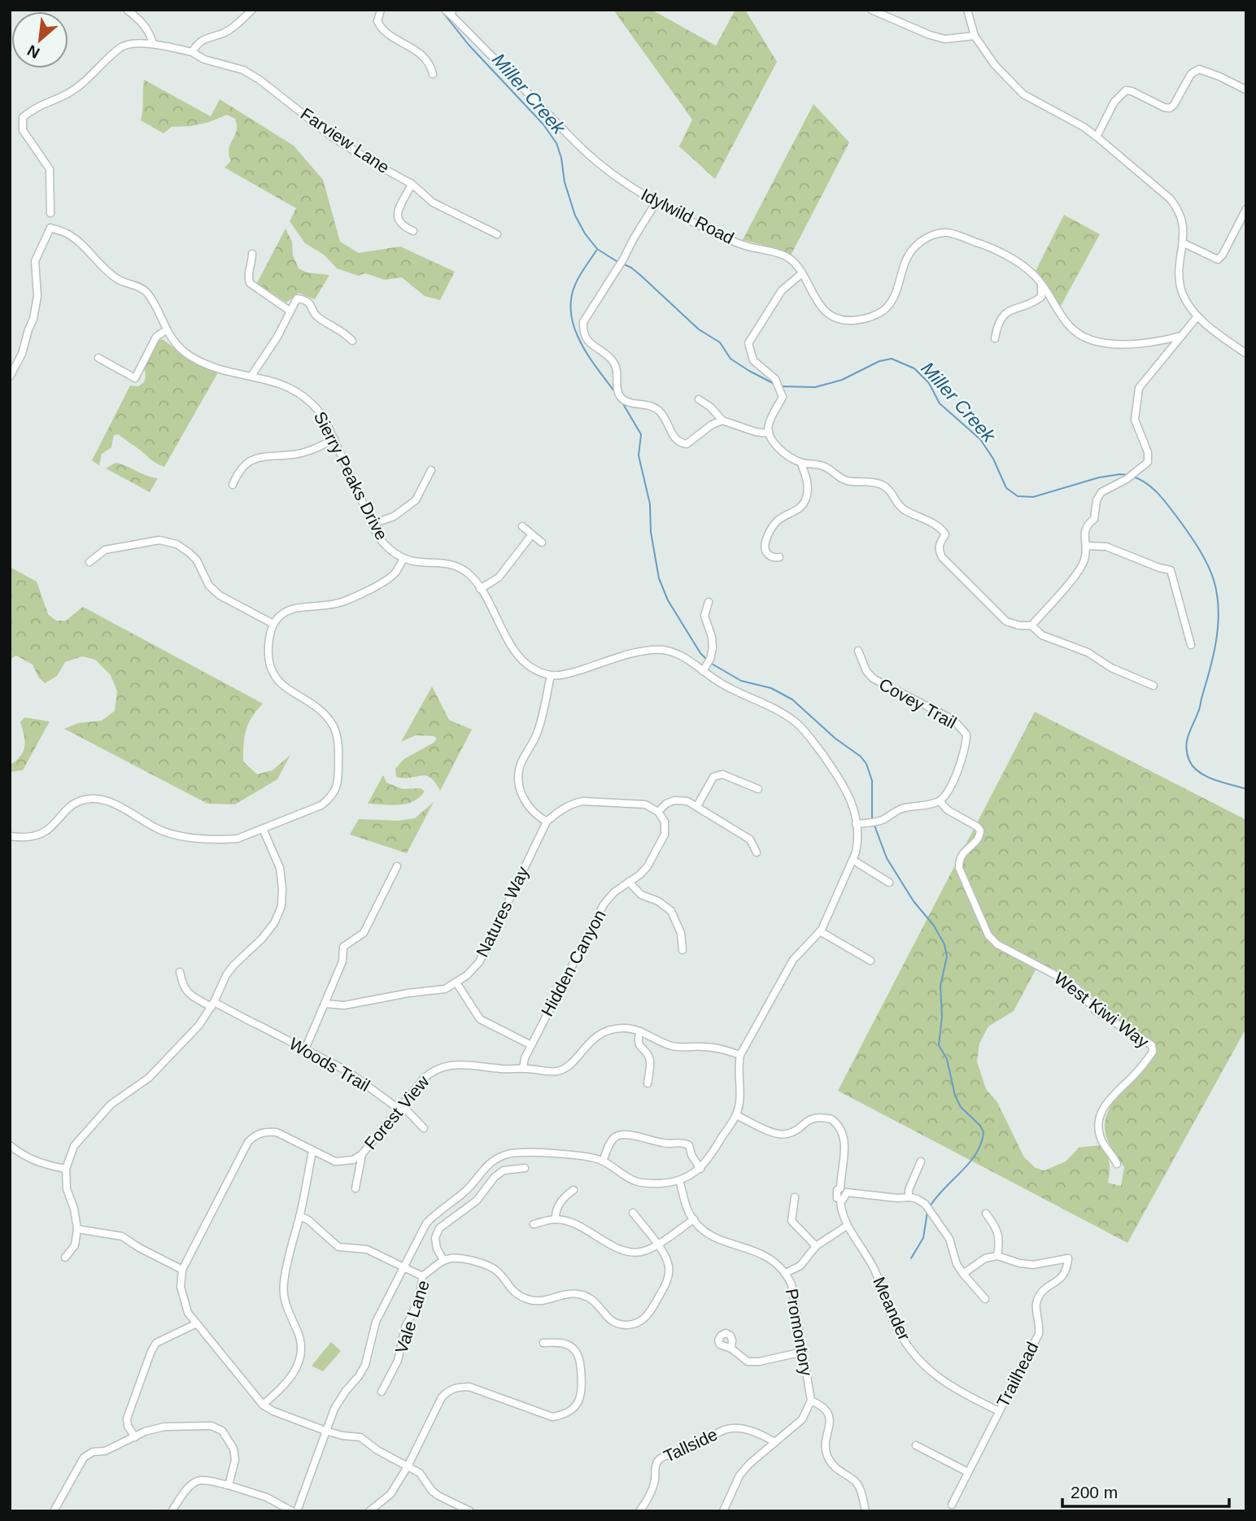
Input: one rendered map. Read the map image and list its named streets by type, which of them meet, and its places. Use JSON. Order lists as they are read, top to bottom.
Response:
{
  "streets": {
    "street": [
      "Farview Lane",
      "Idylwild Road",
      "Sierry Peaks Drive",
      "Covey Trail",
      "Natures Way",
      "Hidden Canyon",
      "West Kiwi Way",
      "Woods Trail",
      "Forest View",
      "Meander",
      "Vale Lane",
      "Promontory",
      "Trailhead",
      "Tallside"
    ]
  },
  "crossings": [
    ["Covey Trail", "West Kiwi Way"],
    ["Natures Way", "Hidden Canyon"],
    ["Hidden Canyon", "Forest View"],
    ["Woods Trail", "Forest View"],
    ["Meander", "Trailhead"],
    ["Promontory", "Tallside"]
  ],
  "water": ["Miller Creek"],
  "scale_bar": "200 m",
  "north": "bottom left"
}
